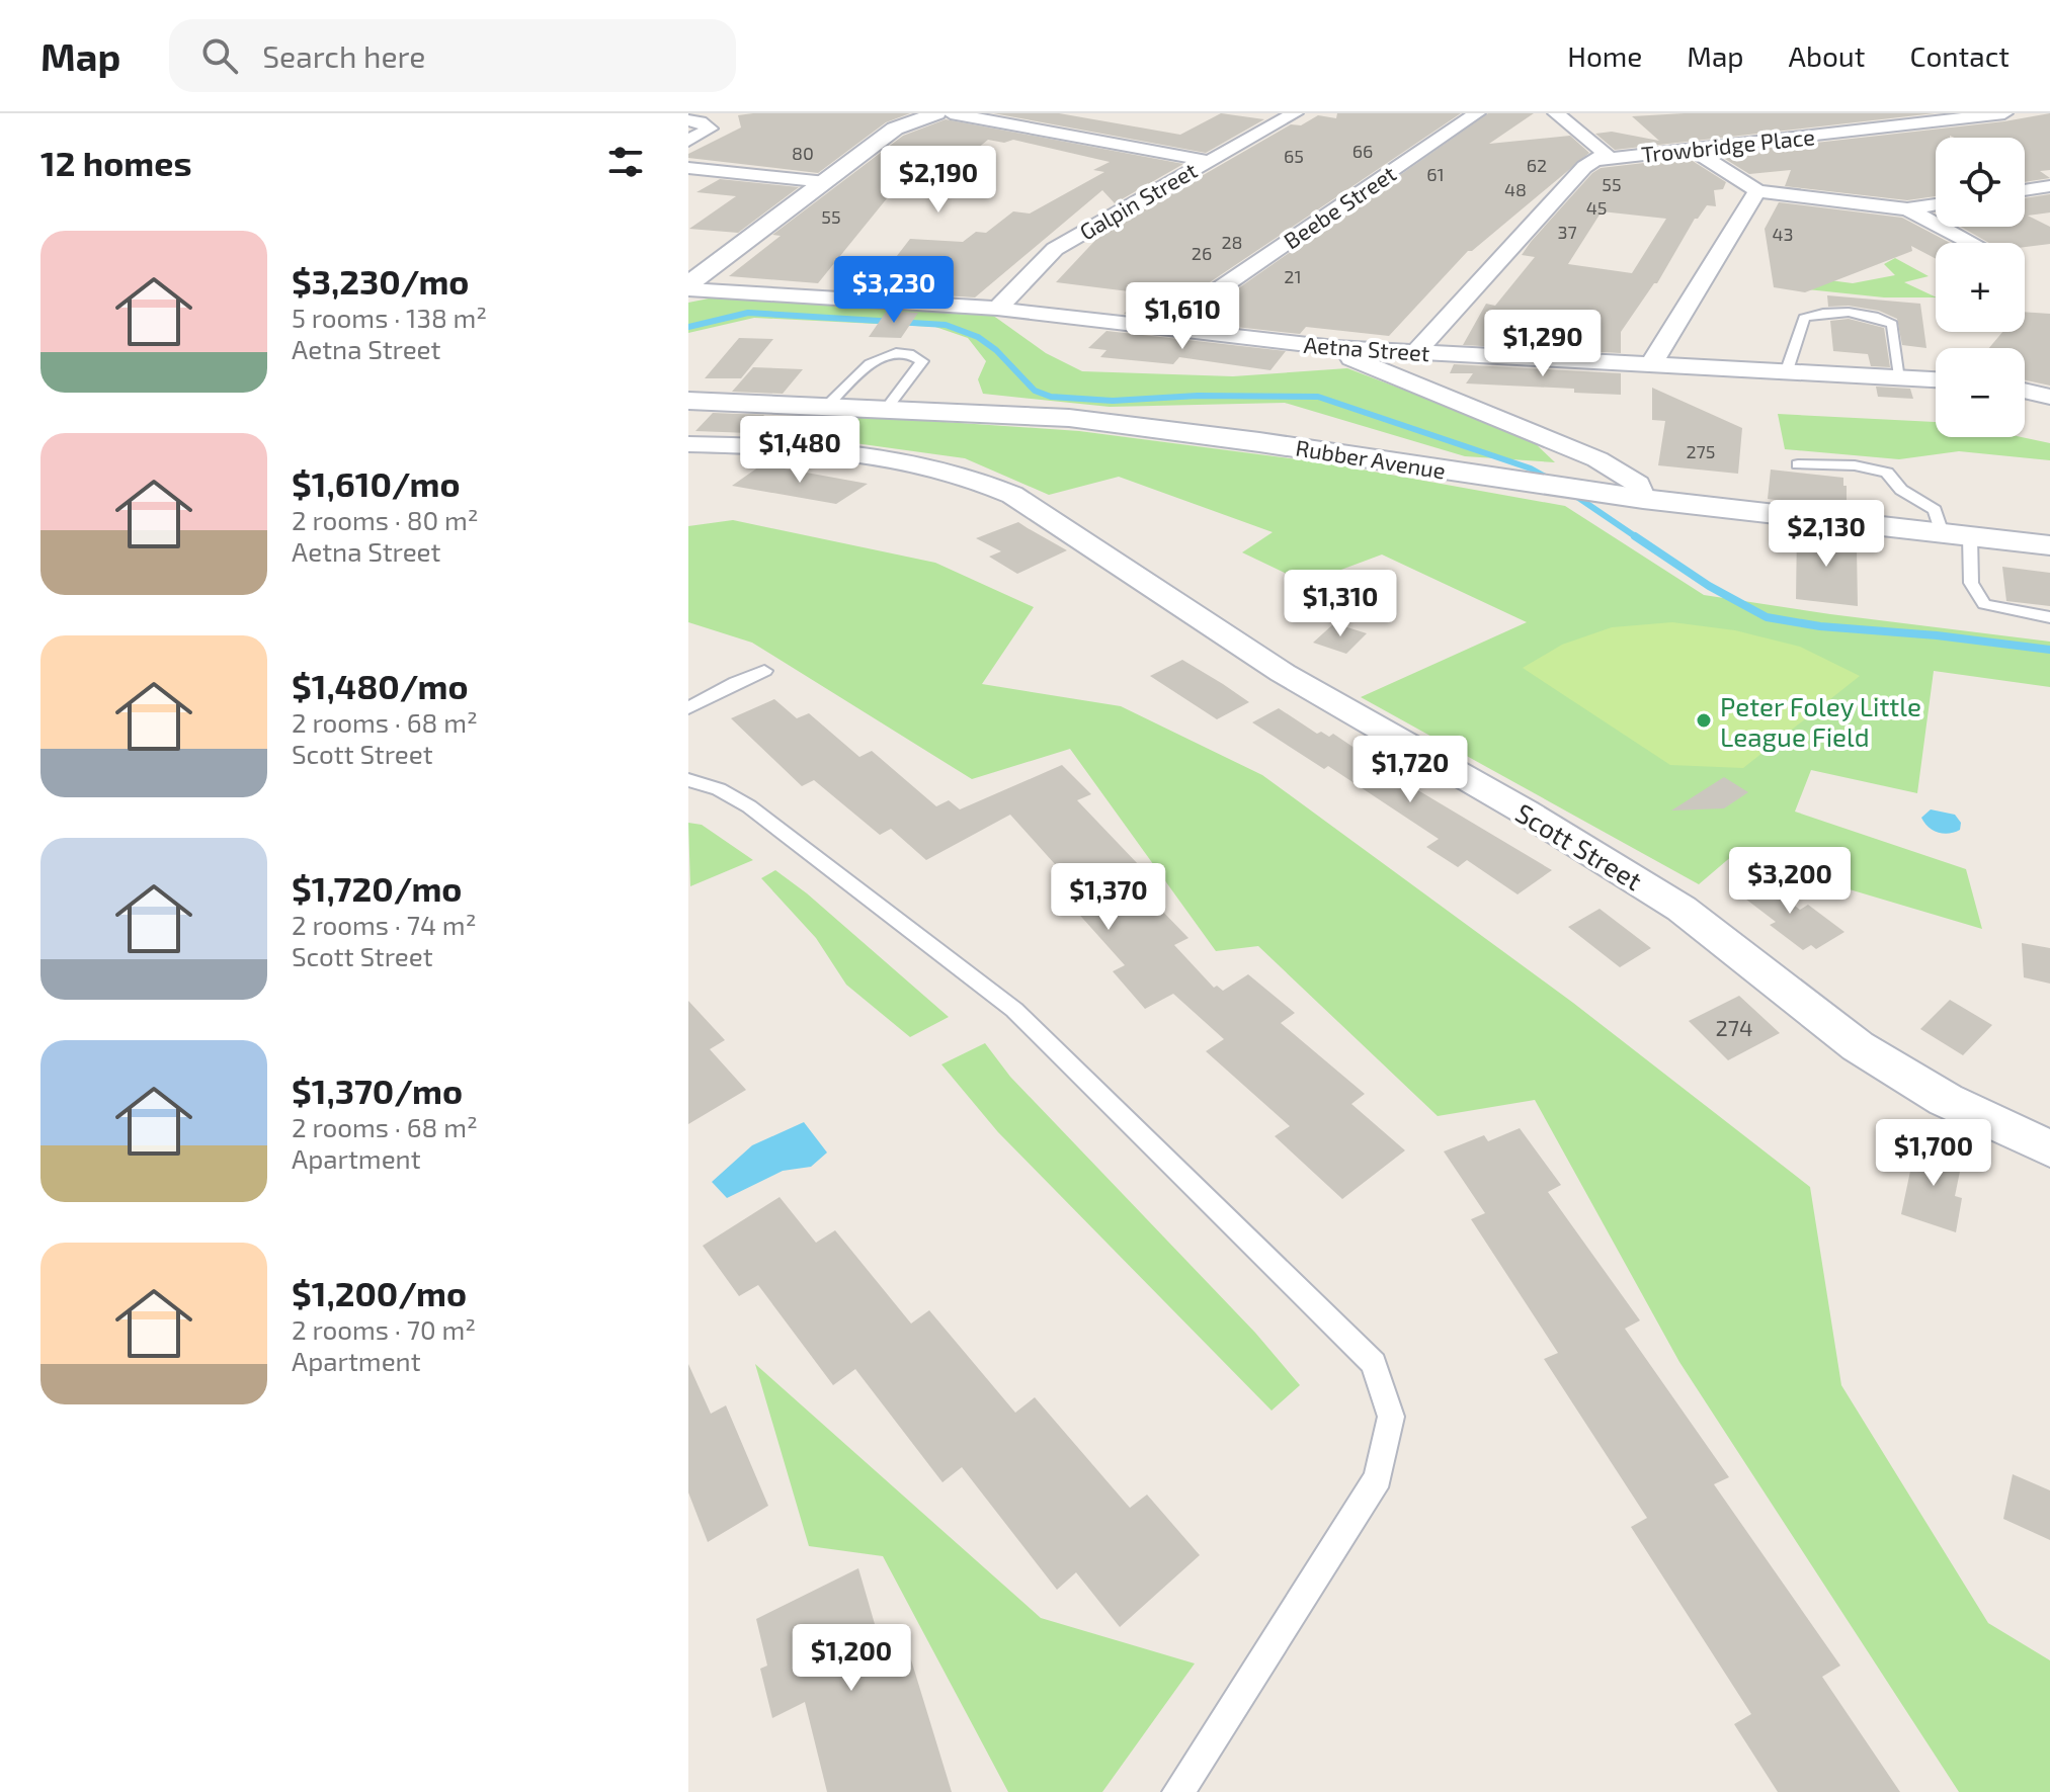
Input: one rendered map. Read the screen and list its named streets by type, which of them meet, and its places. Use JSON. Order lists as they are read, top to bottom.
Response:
{
  "streets": {
    "street": [
      "Trowbridge Place",
      "Galpin Street",
      "Beebe Street",
      "Aetna Street",
      "Rubber Avenue",
      "Scott Street"
    ]
  },
  "crossings": [
    ["Galpin Street", "Aetna Street"],
    ["Beebe Street", "Aetna Street"]
  ],
  "places": ["Peter Foley Little League Field"],
  "house_numbers": [
    "66",
    "80",
    "65",
    "62",
    "61",
    "55",
    "48",
    "45",
    "55",
    "37",
    "43",
    "28",
    "26",
    "21",
    "275",
    "274"
  ],
  "page": {
    "header": "Map",
    "search": "Search here",
    "nav": [
      "Home",
      "Map",
      "About",
      "Contact"
    ],
    "heading": "12 homes",
    "map_buttons": ["+", "−"],
    "price": [
      "$2,190",
      "$3,230",
      "$1,610",
      "$1,290",
      "$1,480",
      "$2,130",
      "$1,310",
      "$1,720",
      "$3,200",
      "$1,370",
      "$1,700",
      "$1,200"
    ],
    "list": [
      {
        "name": "$3,230/mo",
        "note": "5 rooms · 138 m² · Aetna Street"
      },
      {
        "name": "$1,610/mo",
        "note": "2 rooms · 80 m² · Aetna Street"
      },
      {
        "name": "$1,480/mo",
        "note": "2 rooms · 68 m² · Scott Street"
      },
      {
        "name": "$1,720/mo",
        "note": "2 rooms · 74 m² · Scott Street"
      },
      {
        "name": "$1,370/mo",
        "note": "2 rooms · 68 m² · Apartment"
      },
      {
        "name": "$1,200/mo",
        "note": "2 rooms · 70 m² · Apartment"
      }
    ]
  }
}
